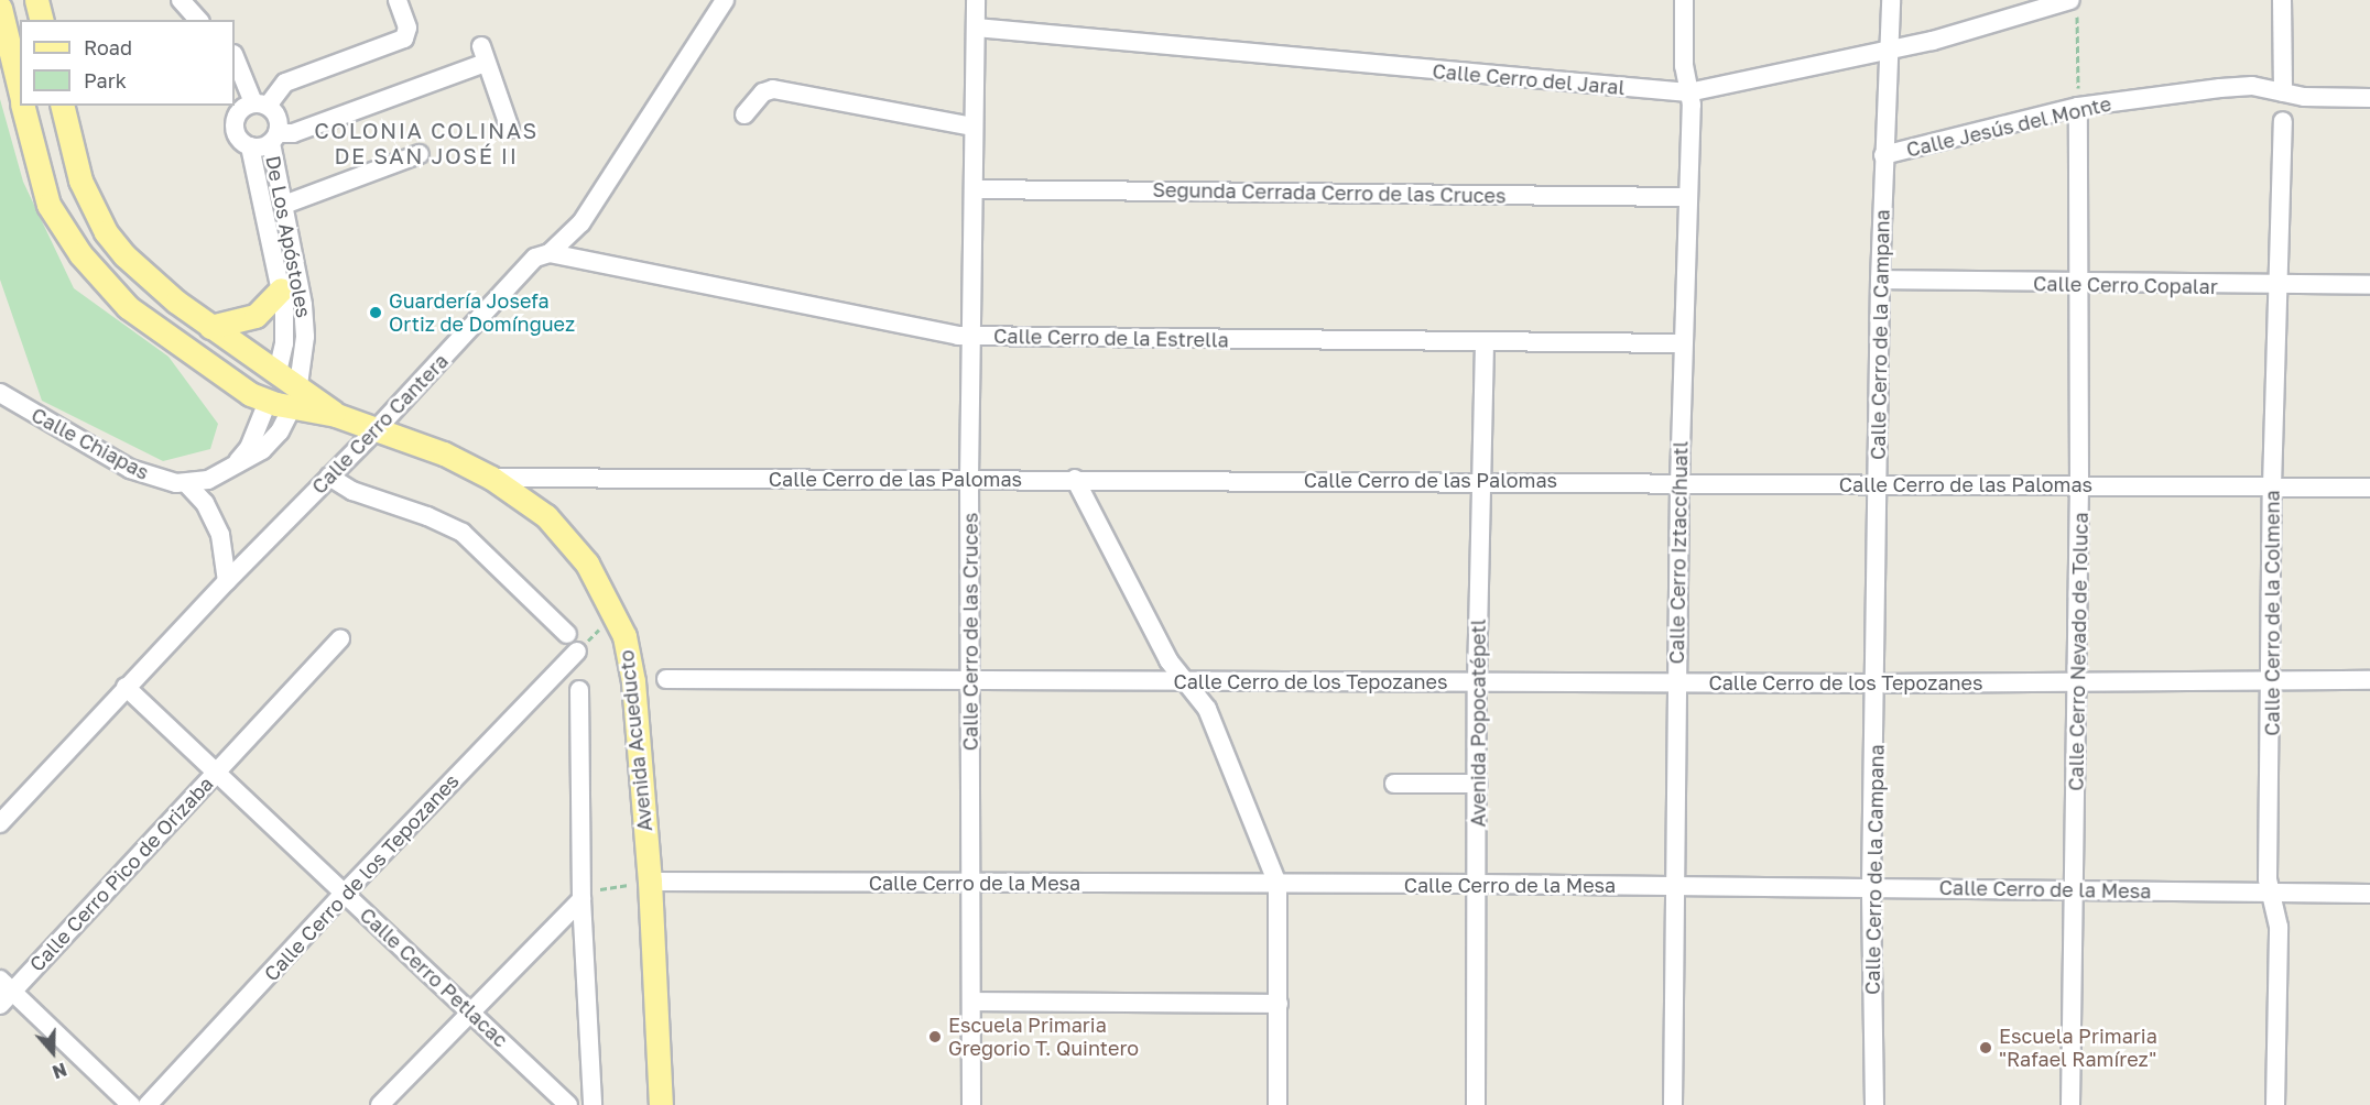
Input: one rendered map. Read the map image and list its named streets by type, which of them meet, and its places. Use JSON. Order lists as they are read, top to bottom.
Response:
{
  "streets": {
    "main road": ["De Los Apóstoles", "Avenida Acueducto"],
    "street": [
      "Calle Cerro del Jaral",
      "Calle Jesús del Monte",
      "Segunda Cerrada Cerro de las Cruces",
      "Calle Cerro Copalar",
      "Calle Cerro de la Campana",
      "Calle Cerro de la Estrella",
      "Calle Cerro Cantera",
      "Calle Chiapas",
      "Calle Cerro de las Palomas",
      "Calle Cerro Iztaccíhuatl",
      "Calle Cerro de la Colmena",
      "Calle Cerro de las Cruces",
      "Calle Cerro Nevado de Toluca",
      "Calle Cerro de los Tepozanes",
      "Avenida Popocatépetl",
      "Calle Cerro Pico de Orizaba",
      "Calle Cerro de la Mesa",
      "Calle Cerro Petlacac"
    ]
  },
  "crossings": [
    ["Calle Cerro del Jaral", "Calle Cerro de la Campana"],
    ["Calle Cerro del Jaral", "Calle Cerro Iztaccíhuatl"],
    ["Calle Cerro del Jaral", "Calle Cerro de las Cruces"],
    ["Calle Jesús del Monte", "Calle Cerro de la Campana"],
    ["Calle Jesús del Monte", "Calle Cerro Nevado de Toluca"],
    ["Segunda Cerrada Cerro de las Cruces", "Calle Cerro Iztaccíhuatl"],
    ["Segunda Cerrada Cerro de las Cruces", "Calle Cerro de las Cruces"],
    ["De Los Apóstoles", "Avenida Acueducto"],
    ["Calle Cerro Copalar", "Calle Cerro de la Campana"],
    ["Calle Cerro Copalar", "Calle Cerro de la Colmena"],
    ["Calle Cerro Copalar", "Calle Cerro Nevado de Toluca"],
    ["Calle Cerro de la Campana", "Calle Cerro de las Palomas"],
    ["Calle Cerro de la Campana", "Calle Cerro de los Tepozanes"],
    ["Calle Cerro de la Campana", "Calle Cerro de la Mesa"],
    ["Calle Cerro de la Estrella", "Calle Cerro Cantera"],
    ["Calle Cerro de la Estrella", "Calle Cerro Iztaccíhuatl"],
    ["Calle Cerro de la Estrella", "Calle Cerro de las Cruces"],
    ["Calle Cerro de la Estrella", "Avenida Popocatépetl"],
    ["Calle Cerro Cantera", "Avenida Acueducto"],
    ["Calle Cerro Cantera", "Calle Cerro Petlacac"],
    ["Calle Cerro de las Palomas", "Calle Cerro Iztaccíhuatl"],
    ["Calle Cerro de las Palomas", "Calle Cerro de la Colmena"],
    ["Calle Cerro de las Palomas", "Calle Cerro de las Cruces"],
    ["Calle Cerro de las Palomas", "Calle Cerro Nevado de Toluca"],
    ["Calle Cerro de las Palomas", "Avenida Popocatépetl"],
    ["Calle Cerro de las Palomas", "Avenida Acueducto"],
    ["Calle Cerro Iztaccíhuatl", "Calle Cerro de los Tepozanes"],
    ["Calle Cerro Iztaccíhuatl", "Calle Cerro de la Mesa"],
    ["Calle Cerro de la Colmena", "Calle Cerro de los Tepozanes"],
    ["Calle Cerro de la Colmena", "Calle Cerro de la Mesa"],
    ["Calle Cerro de las Cruces", "Calle Cerro de los Tepozanes"],
    ["Calle Cerro de las Cruces", "Calle Cerro de la Mesa"],
    ["Calle Cerro Nevado de Toluca", "Calle Cerro de los Tepozanes"],
    ["Calle Cerro Nevado de Toluca", "Calle Cerro de la Mesa"],
    ["Calle Cerro de los Tepozanes", "Avenida Popocatépetl"],
    ["Calle Cerro de los Tepozanes", "Calle Cerro Petlacac"],
    ["Avenida Popocatépetl", "Calle Cerro de la Mesa"],
    ["Avenida Acueducto", "Calle Cerro de la Mesa"],
    ["Calle Cerro Pico de Orizaba", "Calle Cerro Petlacac"]
  ],
  "districts": ["COLONIA COLINAS DE SAN JOSÉ II"],
  "places": ["Guardería Josefa Ortiz de Domínguez", "Escuela Primaria Gregorio T. Quintero", "Escuela Primaria \"Rafael Ramírez\""],
  "legend": ["Road", "Park"],
  "north": "bottom"
}
